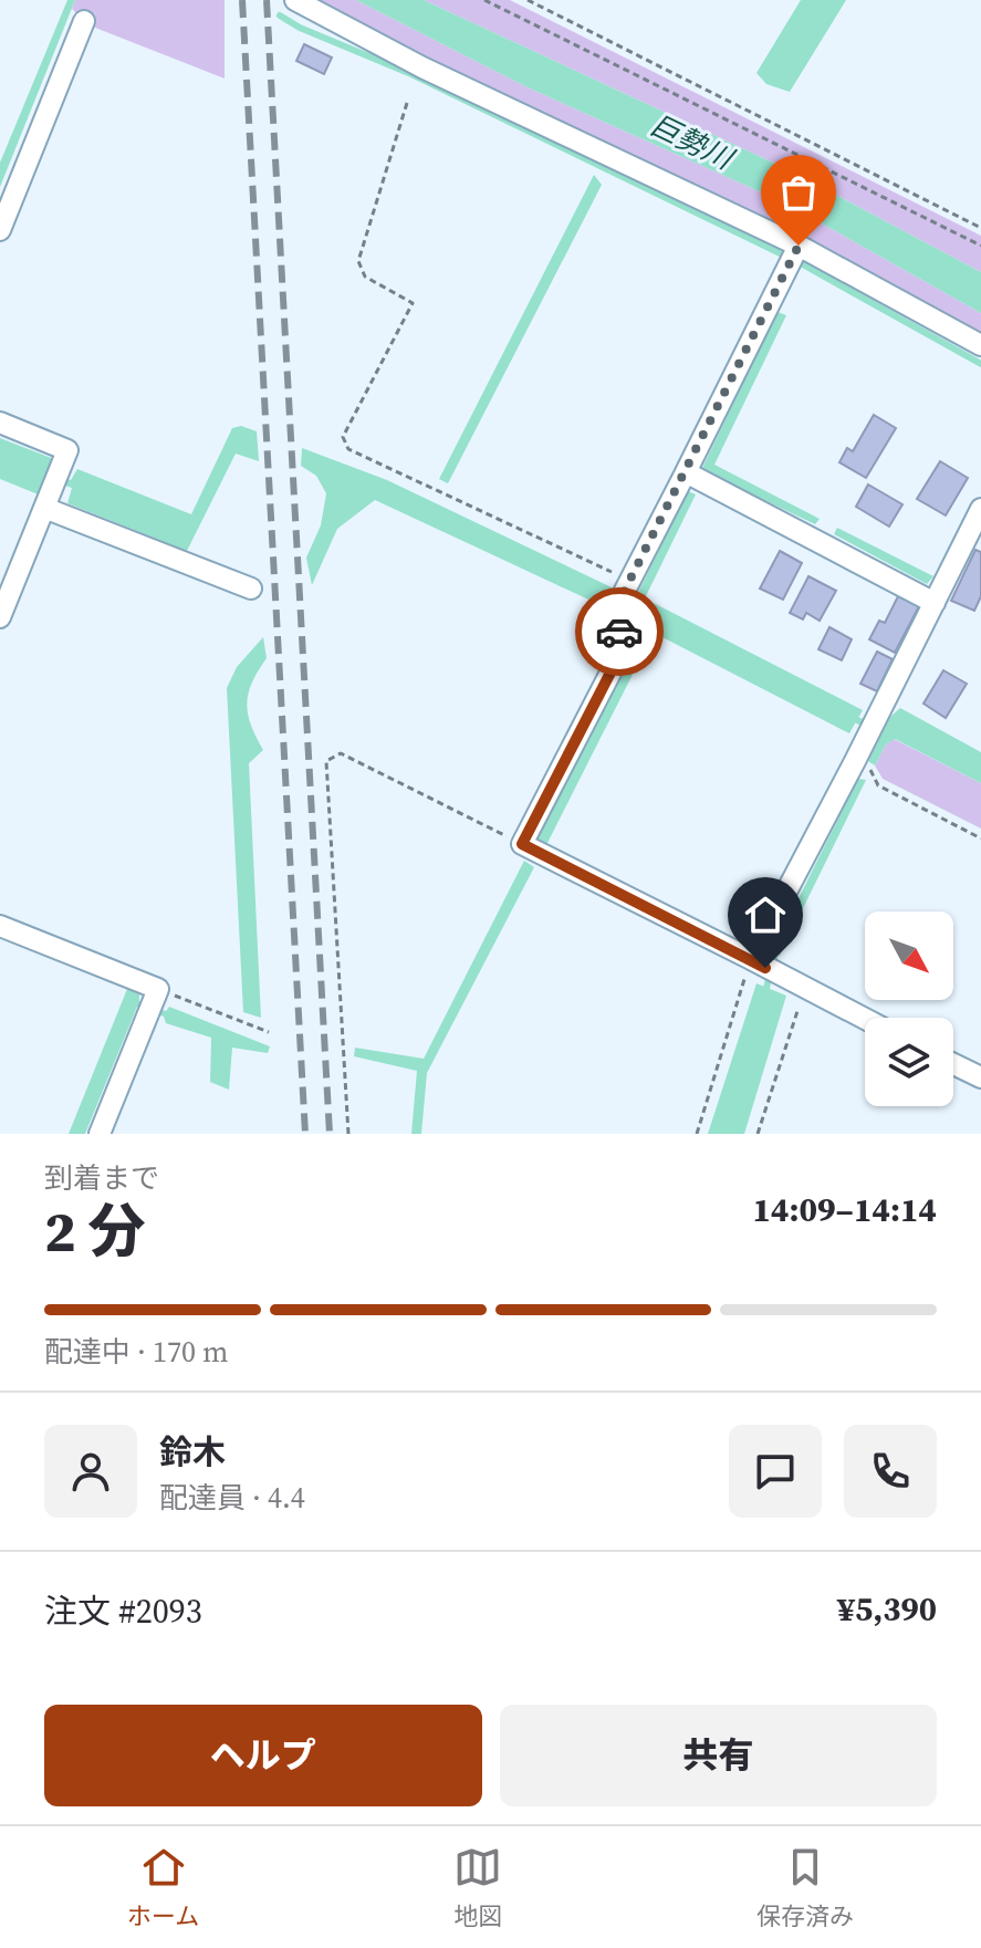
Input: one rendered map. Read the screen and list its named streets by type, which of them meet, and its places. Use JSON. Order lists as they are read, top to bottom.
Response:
{
  "water": ["巨勢川"],
  "north": "bottom right",
  "page": {
    "heading": ["2 分", "到着まで", "14:09–14:14"],
    "panel": [
      "鈴木",
      "配達員 · 4.4",
      "注文 #2093",
      "¥5,390"
    ],
    "bar": "配達中 · 170 m",
    "buttons": ["ヘルプ", "共有"],
    "tabs": ["ホーム", "地図", "保存済み"]
  }
}
